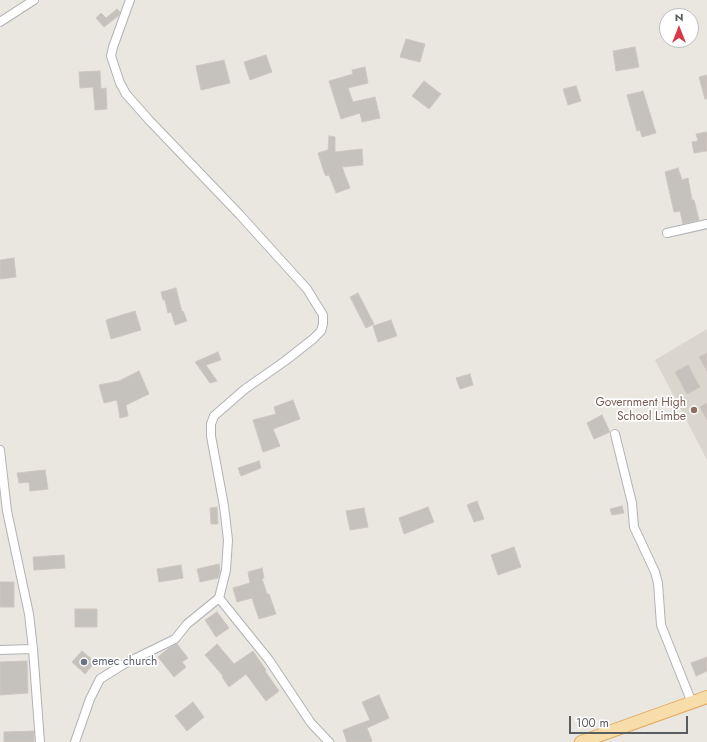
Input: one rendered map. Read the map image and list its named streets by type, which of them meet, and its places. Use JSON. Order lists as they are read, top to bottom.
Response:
{
  "places": ["Government High School Limbe", "emec church"],
  "scale_bar": "100 m",
  "north": "top"
}
